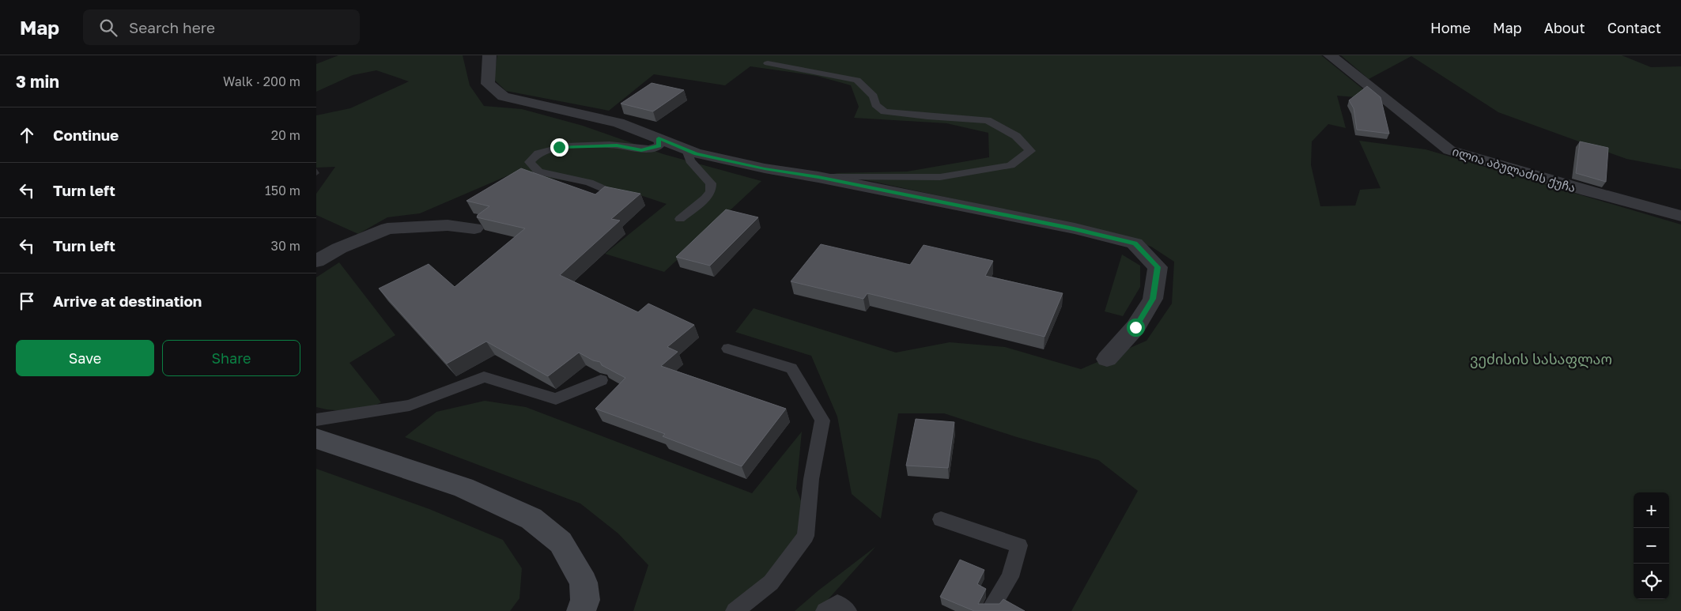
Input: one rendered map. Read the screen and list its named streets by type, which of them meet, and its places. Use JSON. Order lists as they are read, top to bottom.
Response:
{
  "streets": {
    "street": ["ილია აბულაძის ქუჩა"]
  },
  "parks": ["ვეძისის სასაფლაო"],
  "page": {
    "header": "Map",
    "search": "Search here",
    "nav": [
      "Home",
      "Map",
      "About",
      "Contact"
    ],
    "heading": ["3 min", "Walk · 200 m"],
    "list": [
      ["Continue", "20 m"],
      ["Turn left", "150 m"],
      ["Turn left", "30 m"],
      "Arrive at destination"
    ],
    "buttons": ["Save", "Share"],
    "map_buttons": ["+", "−"]
  }
}
